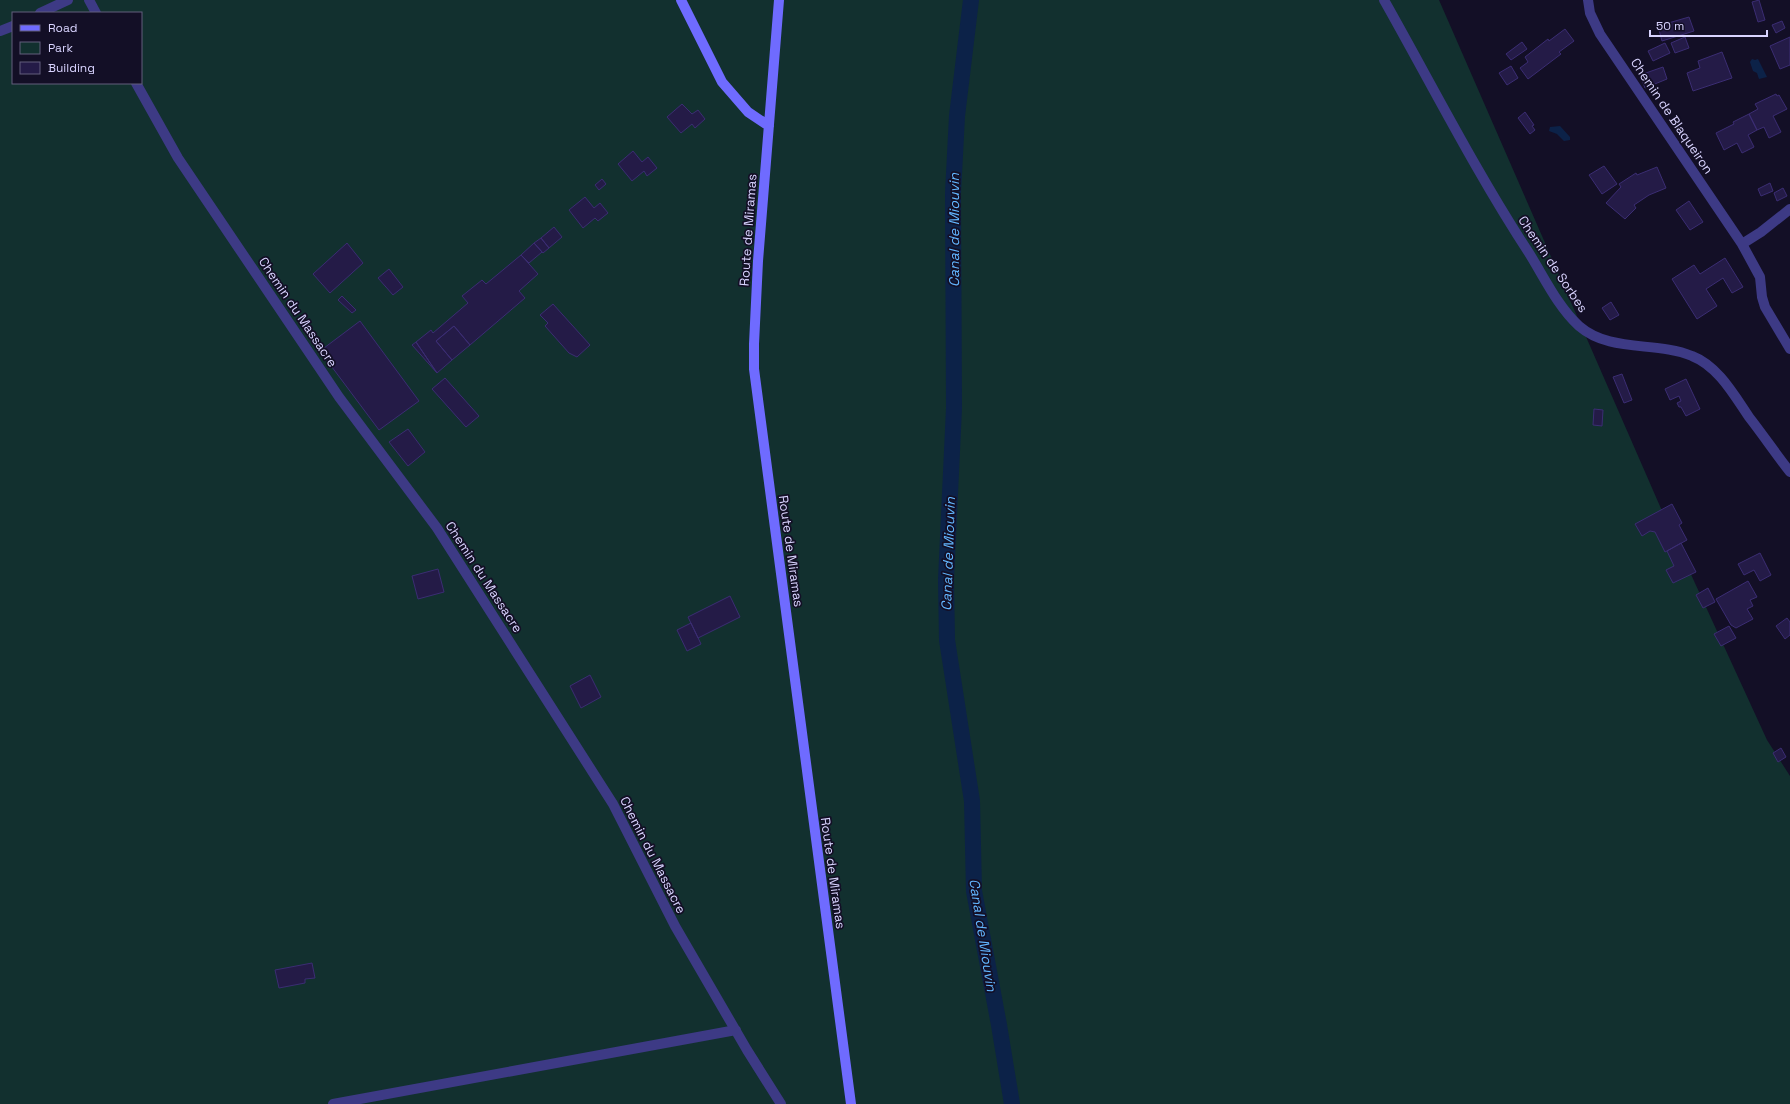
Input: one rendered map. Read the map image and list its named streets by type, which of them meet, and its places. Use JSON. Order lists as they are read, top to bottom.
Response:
{
  "streets": {
    "main road": ["Route de Miramas"],
    "street": ["Chemin de Blaqueiron", "Chemin de Sorbes", "Chemin du Massacre"]
  },
  "water": ["Canal de Miouvin"],
  "legend": ["Road", "Park", "Building"],
  "scale_bar": "50 m"
}
